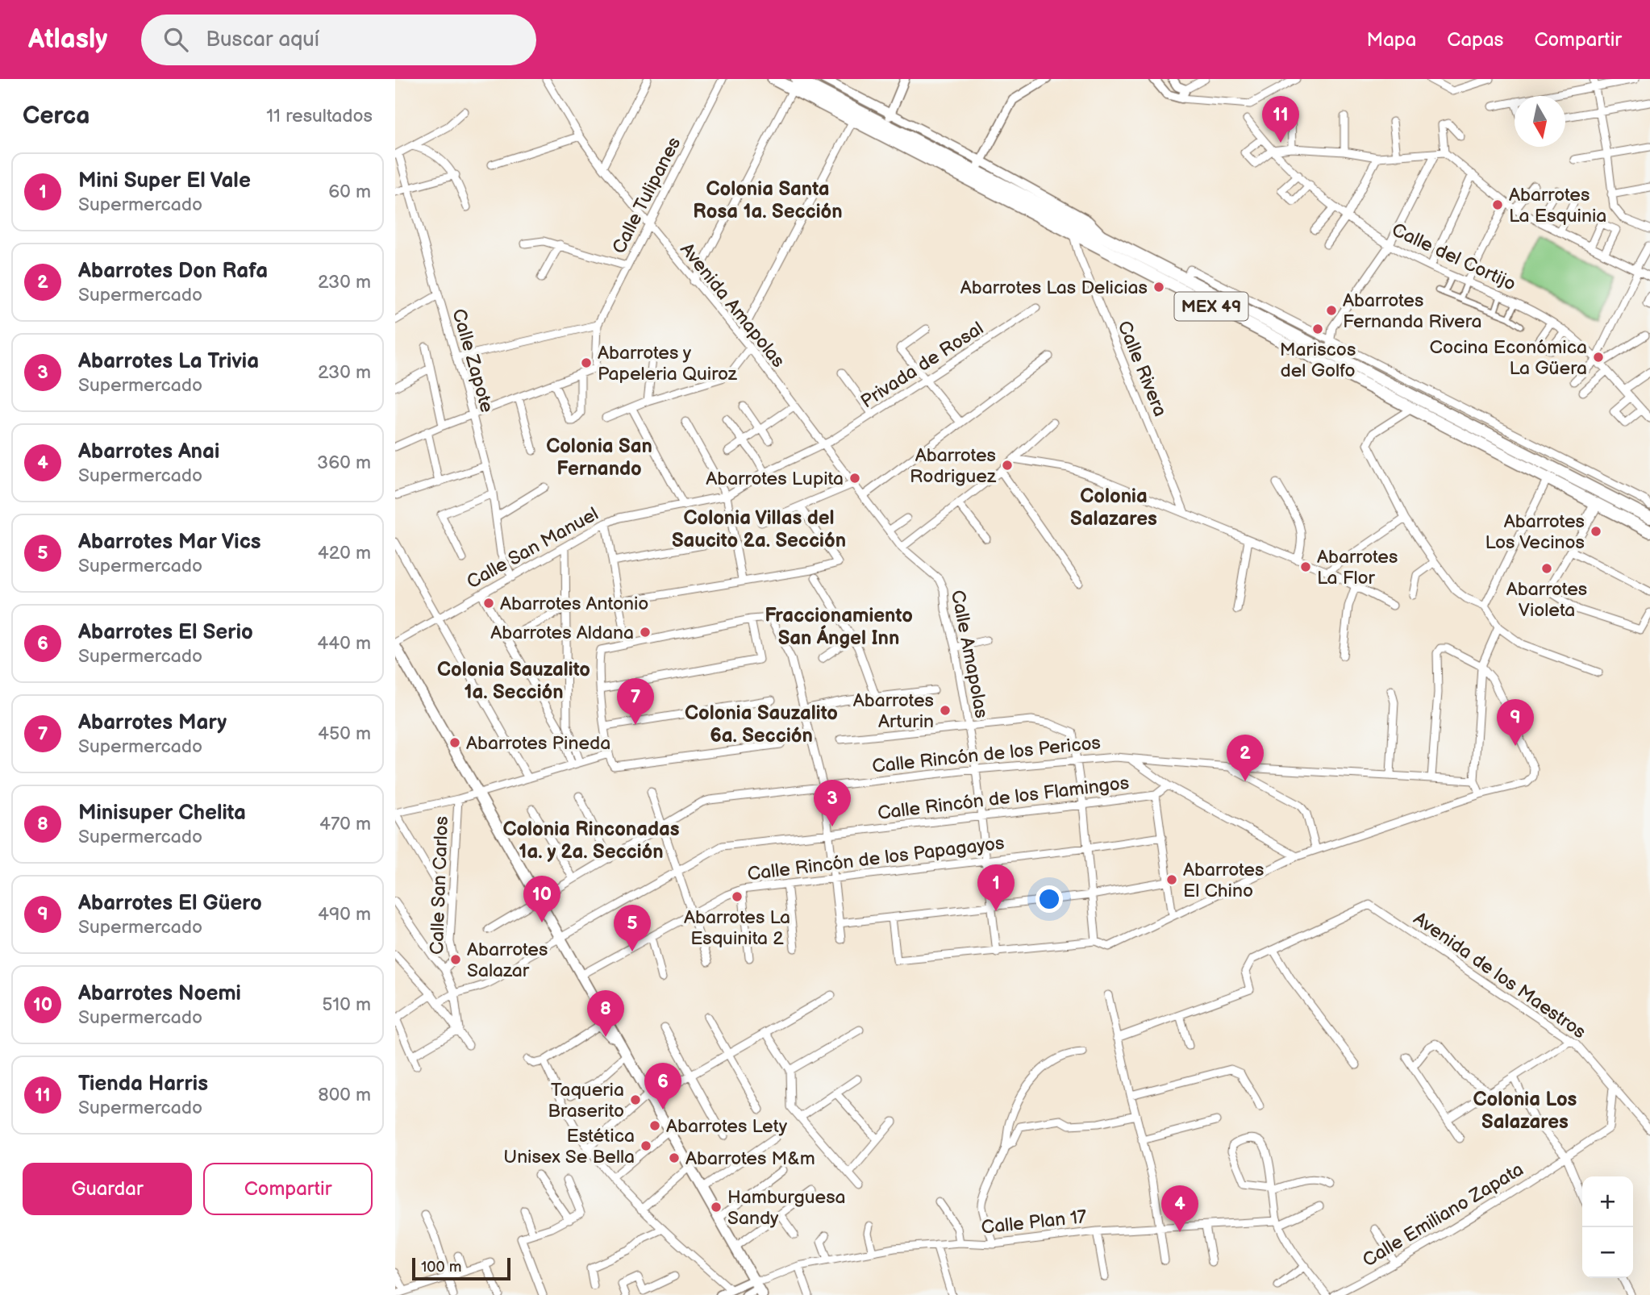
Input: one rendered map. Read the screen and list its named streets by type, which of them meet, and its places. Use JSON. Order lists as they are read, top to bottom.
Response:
{
  "streets": {
    "main road": ["MEX 49"],
    "street": [
      "Calle Tulipanes",
      "Calle del Cortijo",
      "Avenida Amapolas",
      "Calle Zapote",
      "Privada de Rosal",
      "Calle Rivera",
      "Calle San Manuel",
      "Calle Amapolas",
      "Calle Rincón de los Pericos",
      "Calle Rincón de los Flamingos",
      "Calle Rincón de los Papagayos",
      "Calle San Carlos",
      "Avenida de los Maestros",
      "Calle Emiliano Zapata",
      "Calle Plan 17"
    ]
  },
  "crossings": [
    ["Calle Tulipanes", "Avenida Amapolas"],
    ["Avenida Amapolas", "Privada de Rosal"],
    ["Avenida Amapolas", "Calle Amapolas"],
    ["MEX 49", "Calle Rivera"],
    ["Calle Zapote", "Calle San Manuel"],
    ["Privada de Rosal", "Calle San Manuel"],
    ["Calle Amapolas", "Calle Rincón de los Pericos"],
    ["Calle Amapolas", "Calle Rincón de los Flamingos"],
    ["Calle Amapolas", "Calle Rincón de los Papagayos"],
    ["Calle Rincón de los Flamingos", "Calle San Carlos"],
    ["Avenida de los Maestros", "Calle Emiliano Zapata"]
  ],
  "districts": [
    "Colonia Santa Rosa 1a. Sección",
    "Colonia San Fernando",
    "Colonia Salazares",
    "Colonia Villas del Saucito 2a. Sección",
    "Fraccionamiento San Ángel Inn",
    "Colonia Sauzalito 1a. Sección",
    "Colonia Sauzalito 6a. Sección",
    "Colonia Rinconadas 1a. y 2a. Sección",
    "Colonia Los Salazares"
  ],
  "places": [
    "Abarrotes La Esquinia",
    "Abarrotes Las Delicias",
    "Abarrotes Fernanda Rivera",
    "Mariscos del Golfo",
    "Cocina Económica La Güera",
    "Abarrotes y Papeleria Quiroz",
    "Abarrotes Rodriguez",
    "Abarrotes Lupita",
    "Abarrotes Los Vecinos",
    "Abarrotes La Flor",
    "Abarrotes Violeta",
    "Abarrotes Antonio",
    "Abarrotes Aldana",
    "Abarrotes Arturin",
    "Abarrotes Pineda",
    "Abarrotes El Chino",
    "Abarrotes La Esquinita 2",
    "Abarrotes Salazar",
    "Taqueria Braserito",
    "Abarrotes Lety",
    "Estética Unisex Se Bella",
    "Abarrotes M&m",
    "Hamburguesa Sandy"
  ],
  "scale_bar": "100 m",
  "north": "bottom",
  "page": {
    "header": "Atlasly",
    "search": "Buscar aquí",
    "nav": ["Mapa", "Capas", "Compartir"],
    "heading": ["Cerca", "11 resultados"],
    "pins": [
      "11",
      "7",
      "9",
      "2",
      "3",
      "1",
      "10",
      "5",
      "8",
      "6",
      "4"
    ],
    "list": [
      {
        "mark": "1",
        "name": "Mini Super El Vale",
        "note": "Supermercado",
        "value": "60 m"
      },
      {
        "mark": "2",
        "name": "Abarrotes Don Rafa",
        "note": "Supermercado",
        "value": "230 m"
      },
      {
        "mark": "3",
        "name": "Abarrotes La Trivia",
        "note": "Supermercado",
        "value": "230 m"
      },
      {
        "mark": "4",
        "name": "Abarrotes Anai",
        "note": "Supermercado",
        "value": "360 m"
      },
      {
        "mark": "5",
        "name": "Abarrotes Mar Vics",
        "note": "Supermercado",
        "value": "420 m"
      },
      {
        "mark": "6",
        "name": "Abarrotes El Serio",
        "note": "Supermercado",
        "value": "440 m"
      },
      {
        "mark": "7",
        "name": "Abarrotes Mary",
        "note": "Supermercado",
        "value": "450 m"
      },
      {
        "mark": "8",
        "name": "Minisuper Chelita",
        "note": "Supermercado",
        "value": "470 m"
      },
      {
        "mark": "9",
        "name": "Abarrotes El Güero",
        "note": "Supermercado",
        "value": "490 m"
      },
      {
        "mark": "10",
        "name": "Abarrotes Noemi",
        "note": "Supermercado",
        "value": "510 m"
      },
      {
        "mark": "11",
        "name": "Tienda Harris",
        "note": "Supermercado",
        "value": "800 m"
      }
    ],
    "buttons": ["Guardar", "Compartir"],
    "map_buttons": ["+", "−"],
    "scale": "100 m"
  }
}
